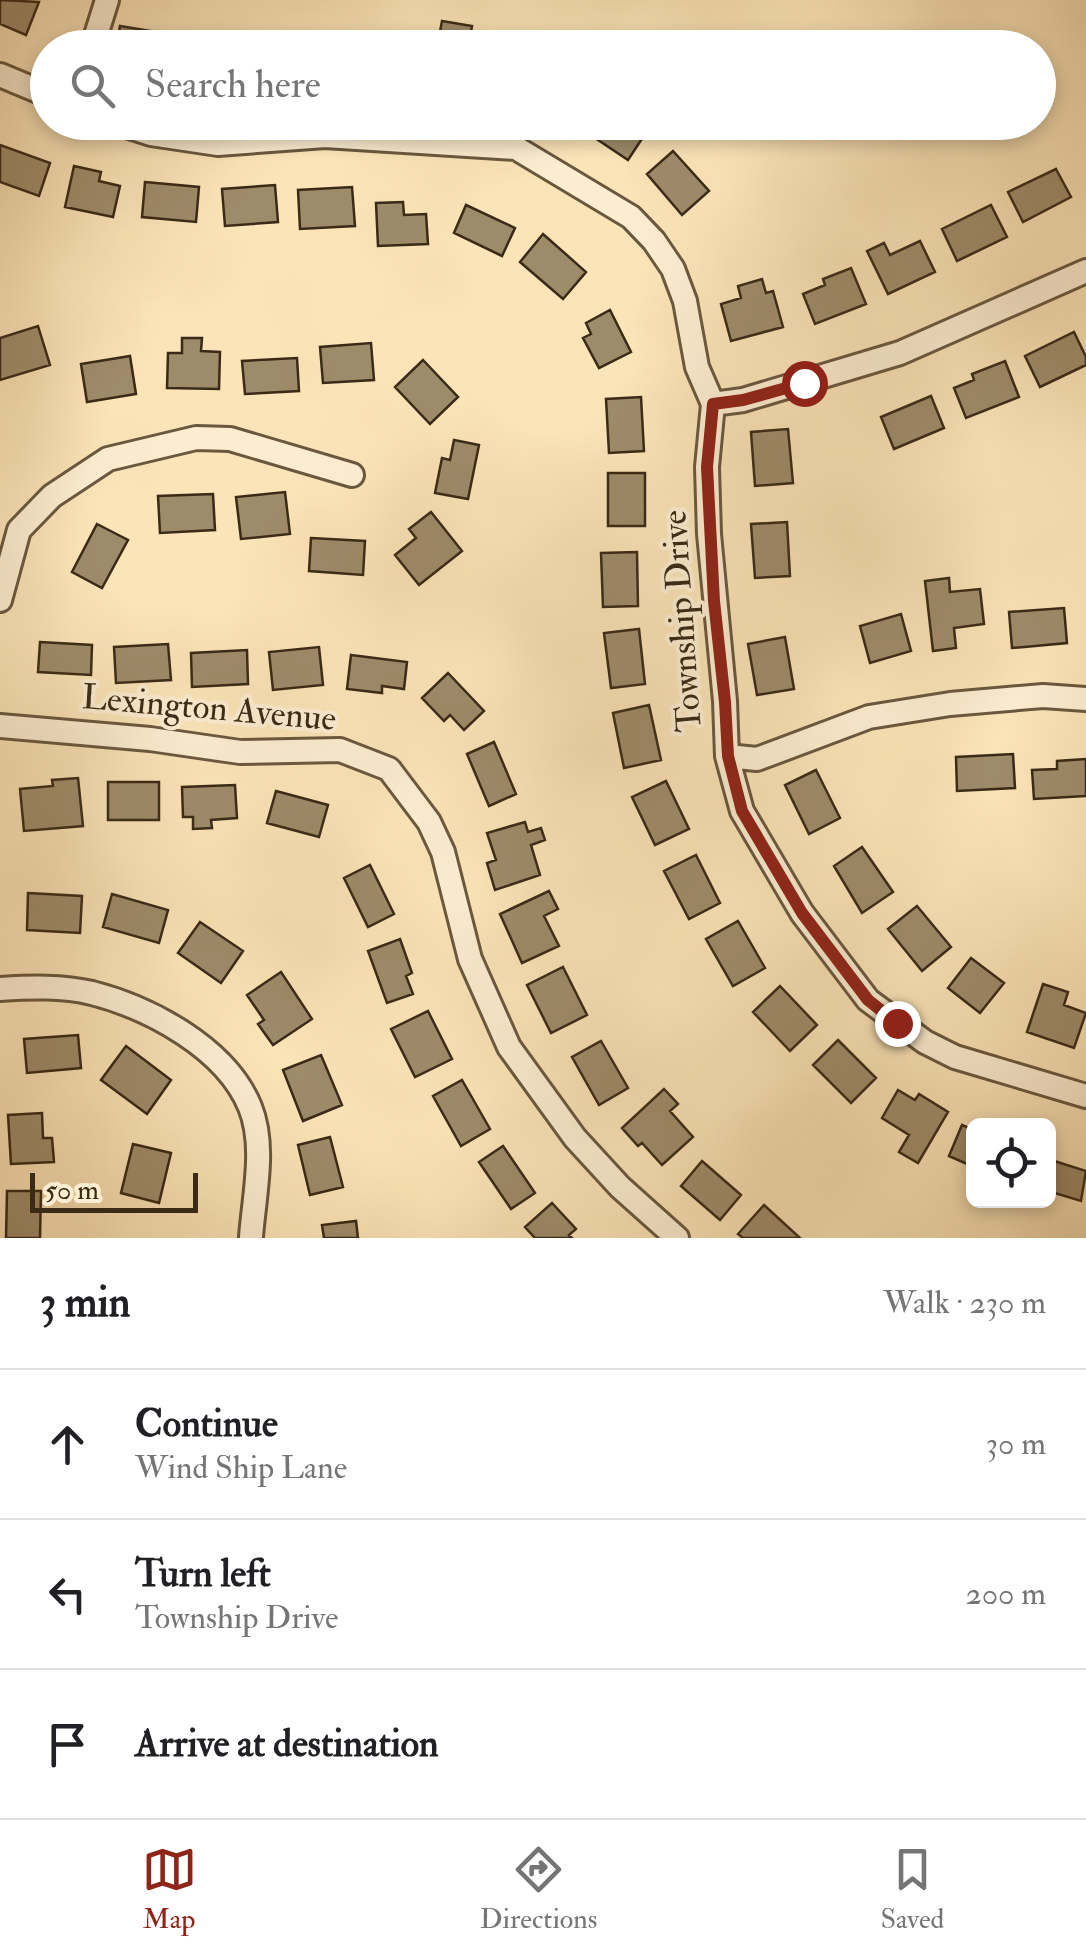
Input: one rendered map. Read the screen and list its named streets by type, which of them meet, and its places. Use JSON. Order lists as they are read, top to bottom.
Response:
{
  "streets": {
    "street": ["Township Drive", "Lexington Avenue"]
  },
  "scale_bar": "50 m",
  "page": {
    "search": "Search here",
    "scale": "50 m",
    "heading": ["3 min", "Walk · 230 m"],
    "list": [
      ["Continue", "Wind Ship Lane", "30 m"],
      ["Turn left", "Township Drive", "200 m"],
      "Arrive at destination"
    ],
    "nav": ["Map", "Directions", "Saved"]
  }
}
